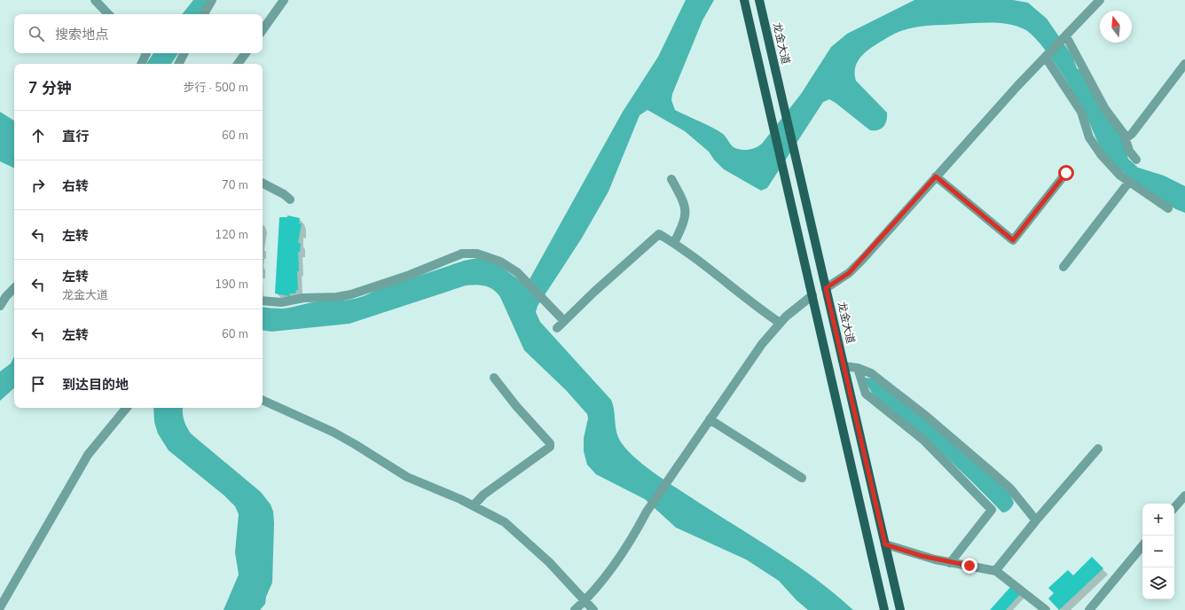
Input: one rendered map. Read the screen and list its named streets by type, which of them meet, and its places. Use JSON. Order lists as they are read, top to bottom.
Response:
{
  "streets": {
    "main road": ["龙金大道"]
  },
  "north": "top",
  "page": {
    "search": "搜索地点",
    "heading": ["7 分钟", "步行 · 500 m"],
    "list": [
      ["直行", "60 m"],
      ["右转", "70 m"],
      ["左转", "120 m"],
      ["左转", "龙金大道", "190 m"],
      ["左转", "60 m"],
      "到达目的地"
    ],
    "map_buttons": ["+", "−"]
  }
}
